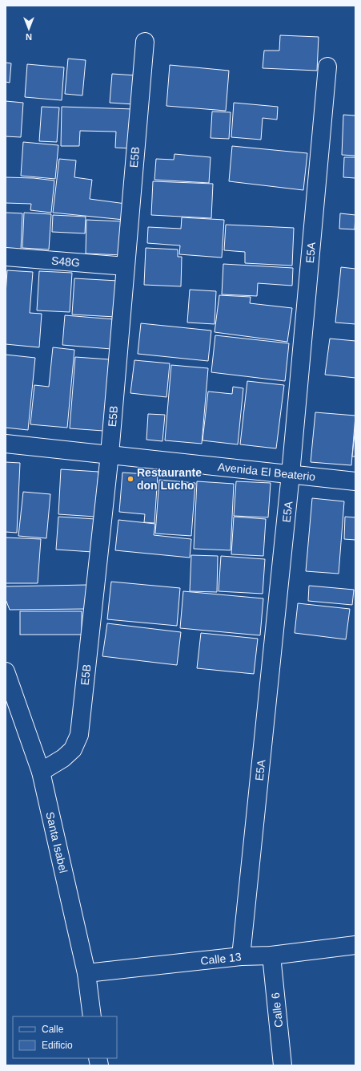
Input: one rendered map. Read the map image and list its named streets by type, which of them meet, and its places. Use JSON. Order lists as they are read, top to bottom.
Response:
{
  "streets": {
    "street": [
      "E5B",
      "E5A",
      "S48G",
      "Avenida El Beaterio",
      "Santa Isabel",
      "Calle 13",
      "Calle 6"
    ]
  },
  "crossings": [
    ["E5B", "S48G"],
    ["E5B", "Avenida El Beaterio"],
    ["E5B", "Santa Isabel"],
    ["E5A", "Avenida El Beaterio"],
    ["E5A", "Calle 13"],
    ["Santa Isabel", "Calle 13"],
    ["Calle 13", "Calle 6"]
  ],
  "places": ["Restaurante don Lucho"],
  "legend": ["Calle", "Edificio"],
  "north": "bottom"
}
